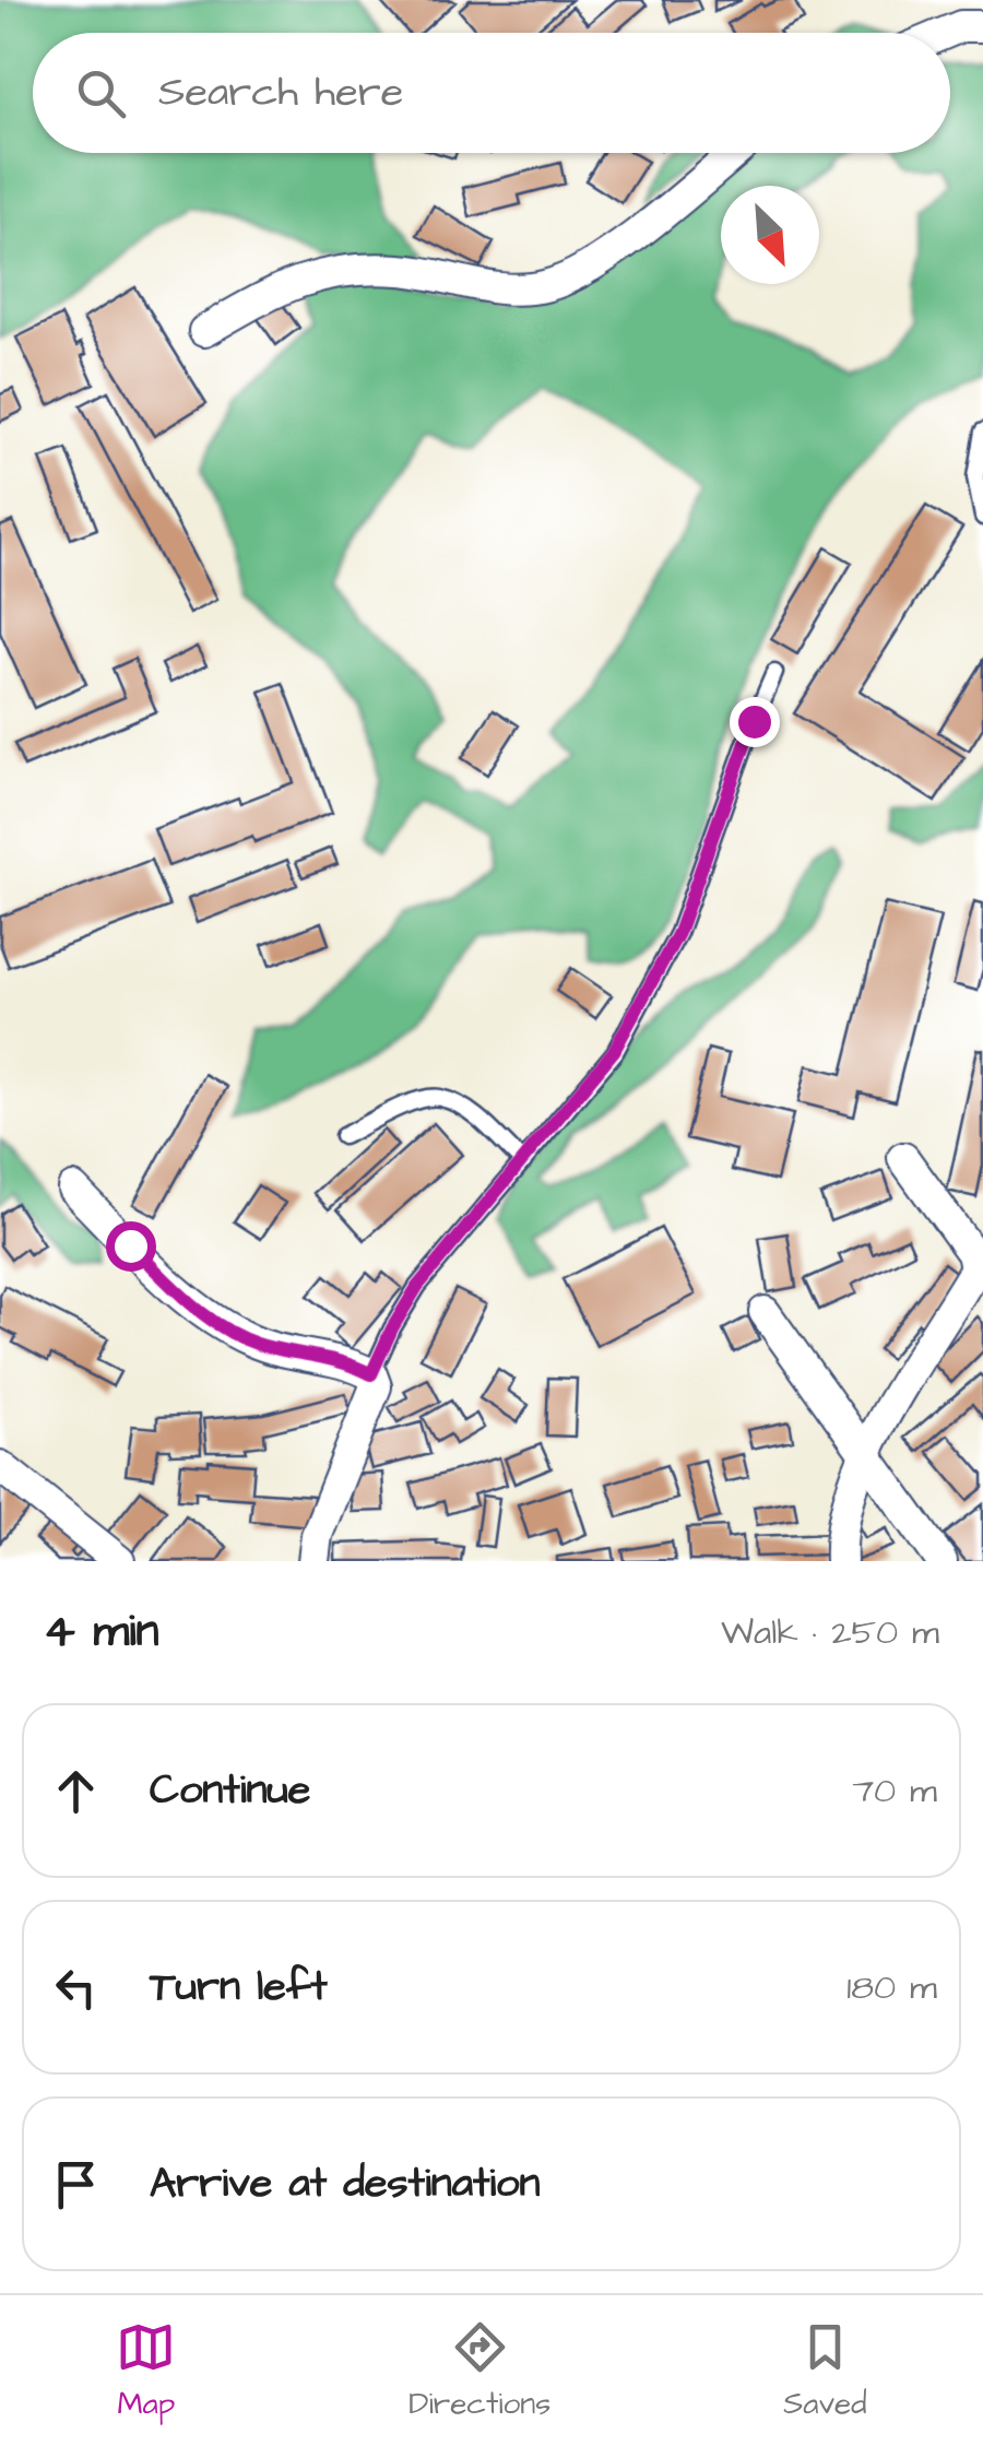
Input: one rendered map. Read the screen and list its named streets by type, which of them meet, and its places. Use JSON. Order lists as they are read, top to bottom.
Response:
{
  "north": "bottom right",
  "page": {
    "search": "Search here",
    "heading": ["4 min", "Walk · 250 m"],
    "list": [
      ["Continue", "70 m"],
      ["Turn left", "180 m"],
      "Arrive at destination"
    ],
    "nav": ["Map", "Directions", "Saved"]
  }
}
